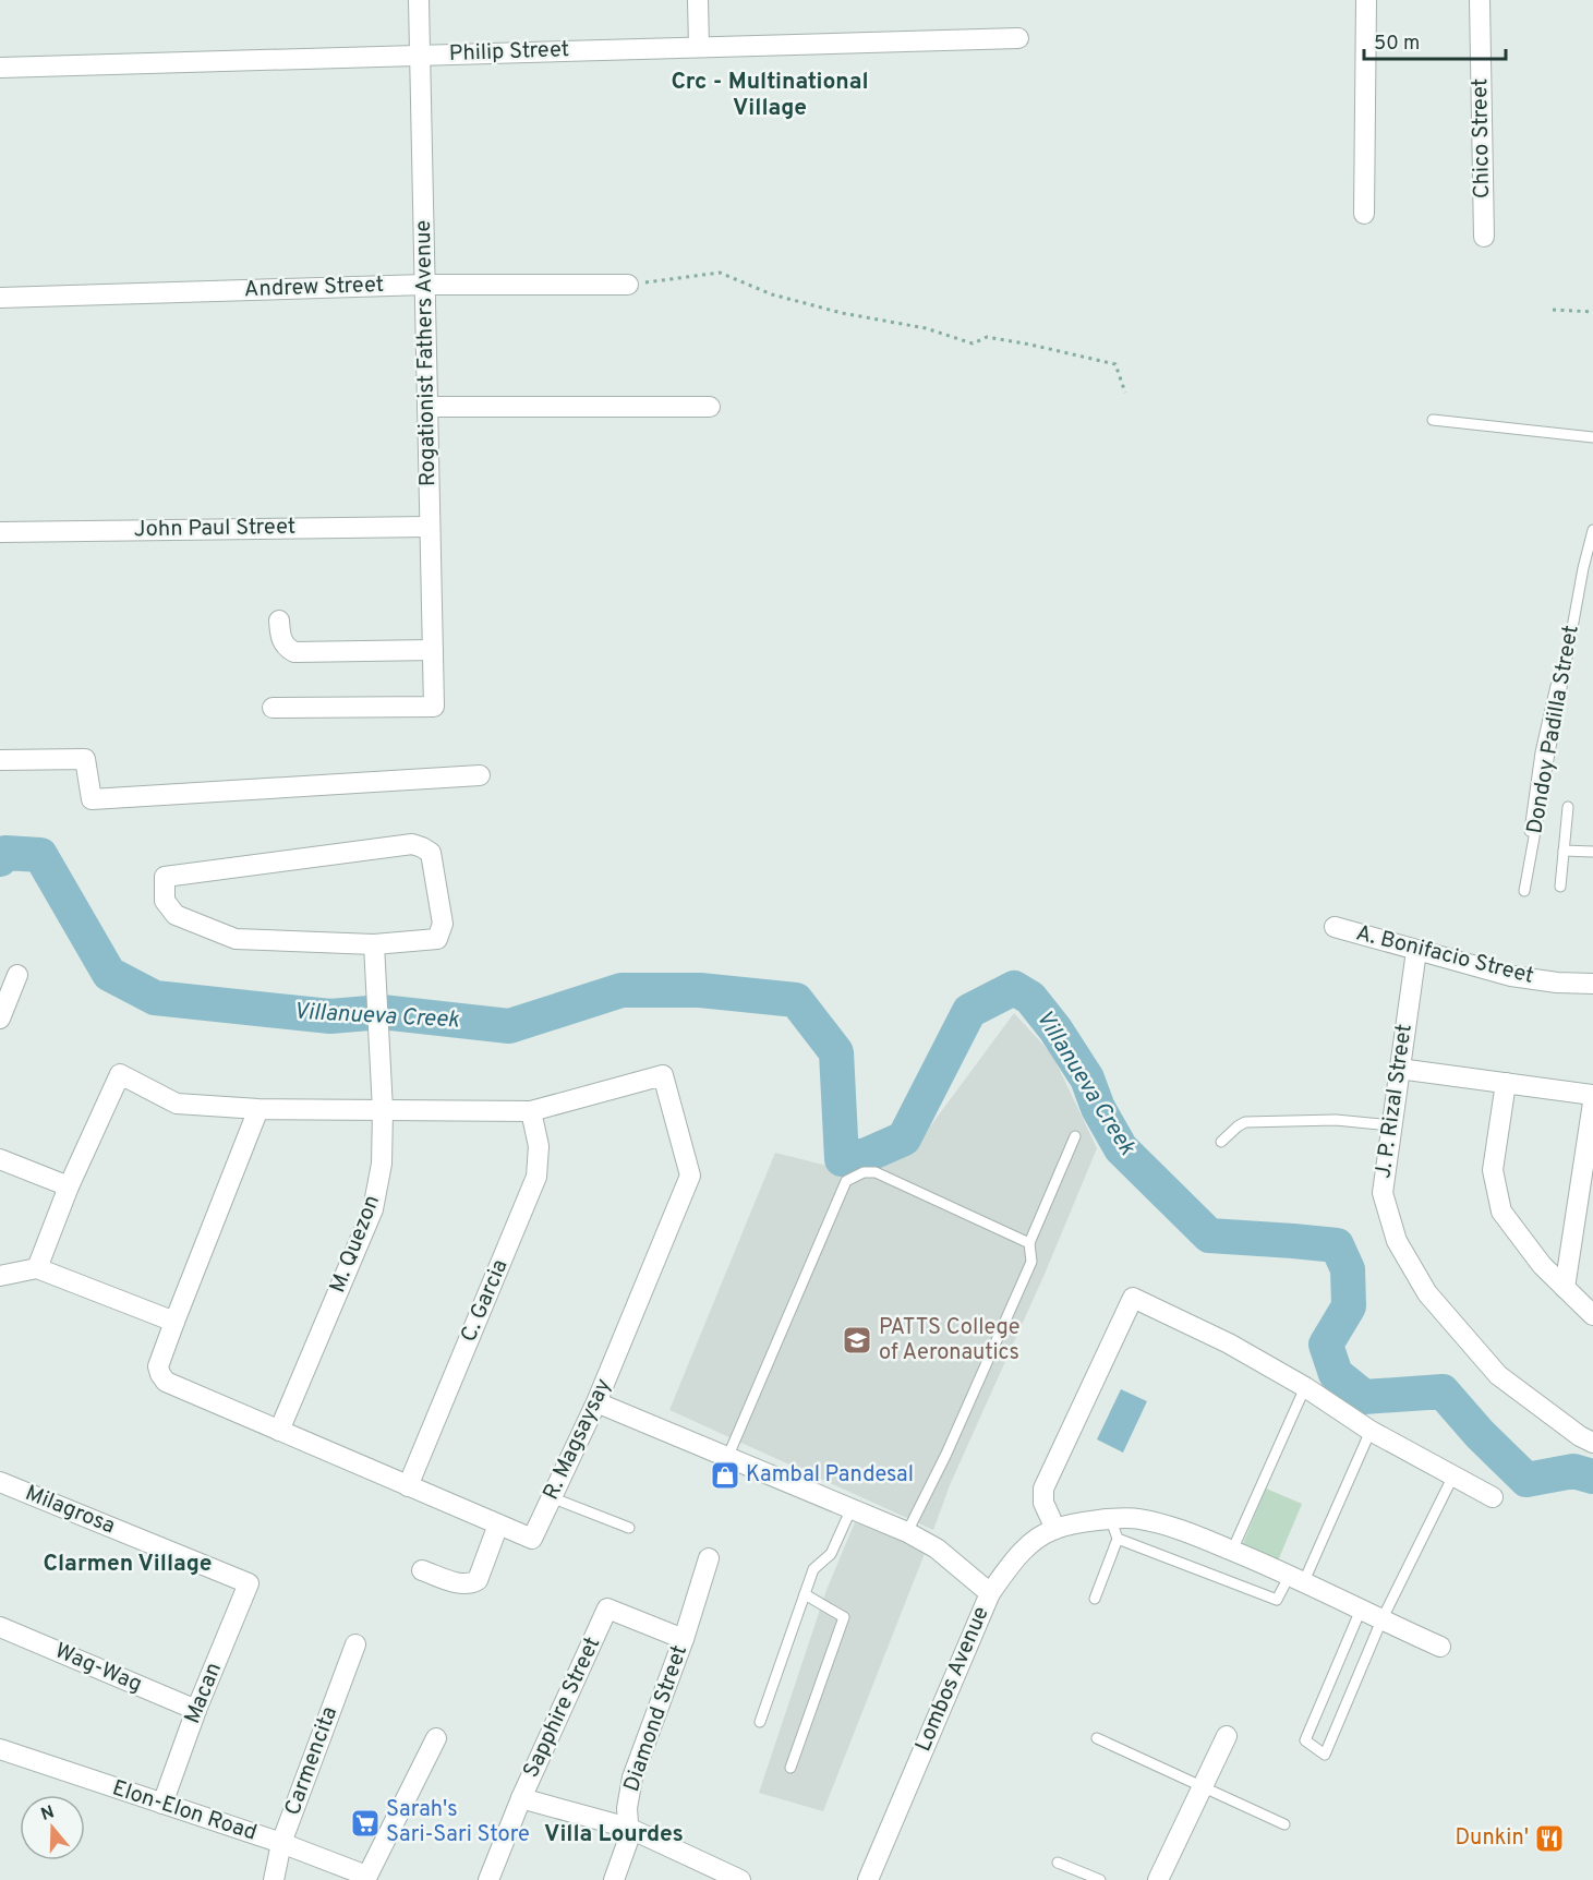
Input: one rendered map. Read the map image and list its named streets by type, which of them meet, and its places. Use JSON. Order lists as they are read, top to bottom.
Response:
{
  "streets": {
    "street": [
      "Philip Street",
      "Chico Street",
      "Andrew Street",
      "Rogationist Fathers Avenue",
      "John Paul Street",
      "A. Bonifacio Street",
      "J. P. Rizal Street",
      "M. Quezon",
      "C. Garcia",
      "R. Magsaysay",
      "Milagrosa",
      "Wag-Wag",
      "Lombos Avenue",
      "Macan",
      "Sapphire Street",
      "Diamond Street",
      "Carmencita",
      "Elon-Elon Road"
    ],
    "lane": ["Dondoy Padilla Street"]
  },
  "crossings": [
    ["Philip Street", "Rogationist Fathers Avenue"],
    ["Andrew Street", "Rogationist Fathers Avenue"],
    ["Rogationist Fathers Avenue", "John Paul Street"],
    ["A. Bonifacio Street", "J. P. Rizal Street"],
    ["M. Quezon", "R. Magsaysay"],
    ["C. Garcia", "R. Magsaysay"],
    ["R. Magsaysay", "Lombos Avenue"],
    ["Milagrosa", "Macan"],
    ["Wag-Wag", "Macan"],
    ["Macan", "Elon-Elon Road"],
    ["Sapphire Street", "Diamond Street"],
    ["Carmencita", "Elon-Elon Road"]
  ],
  "districts": ["Crc - Multinational Village", "Clarmen Village", "Villa Lourdes"],
  "water": ["Villanueva Creek"],
  "places": {
    "school or university": ["PATTS College of Aeronautics"],
    "shop": ["Kambal Pandesal"],
    "supermarket": ["Sarah's Sari-Sari Store"],
    "restaurant": ["Dunkin'"]
  },
  "scale_bar": "50 m",
  "north": "top"
}
